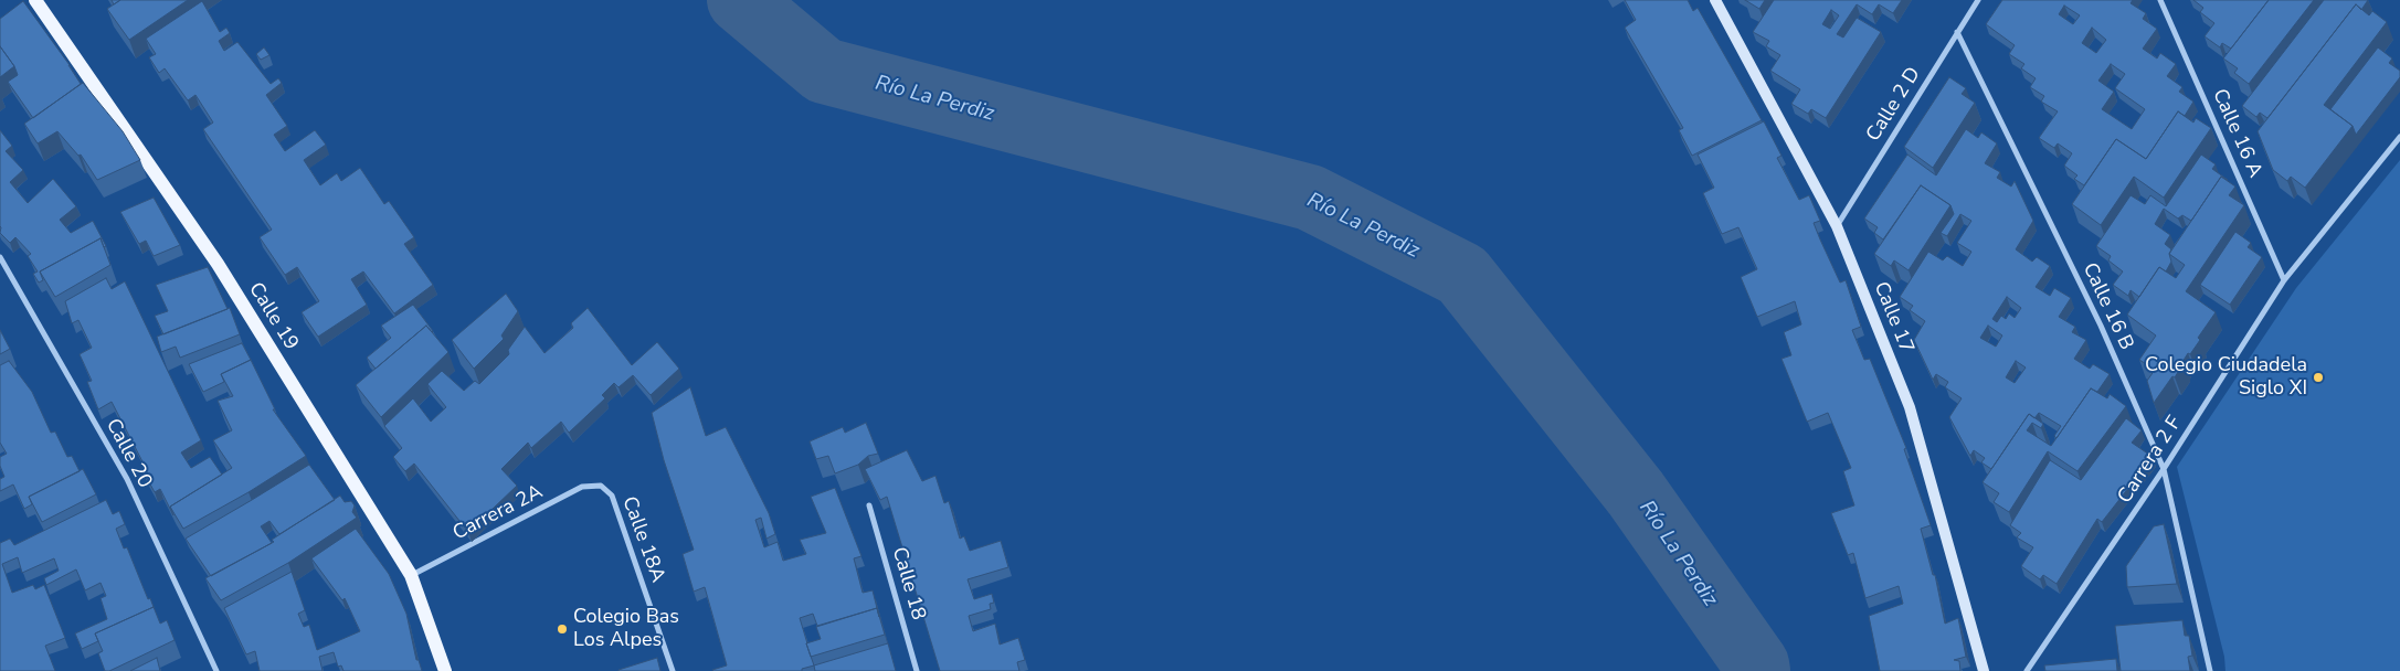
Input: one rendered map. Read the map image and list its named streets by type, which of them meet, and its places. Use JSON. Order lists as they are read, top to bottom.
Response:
{
  "streets": {
    "main road": ["Calle 19", "Calle 17"],
    "street": [
      "Calle 2 D",
      "Calle 16 A",
      "Calle 16 B",
      "Calle 20",
      "Carrera 2 F",
      "Carrera 2A",
      "Calle 18A",
      "Calle 18"
    ]
  },
  "crossings": [
    ["Calle 2 D", "Calle 16 B"],
    ["Calle 2 D", "Calle 17"],
    ["Calle 16 A", "Carrera 2 F"],
    ["Calle 16 B", "Carrera 2 F"],
    ["Calle 19", "Carrera 2A"],
    ["Carrera 2A", "Calle 18A"]
  ],
  "water": ["Río La Perdiz"],
  "places": ["Colegio Ciudadela Siglo XI", "Colegio Bas Los Alpes"]
}
